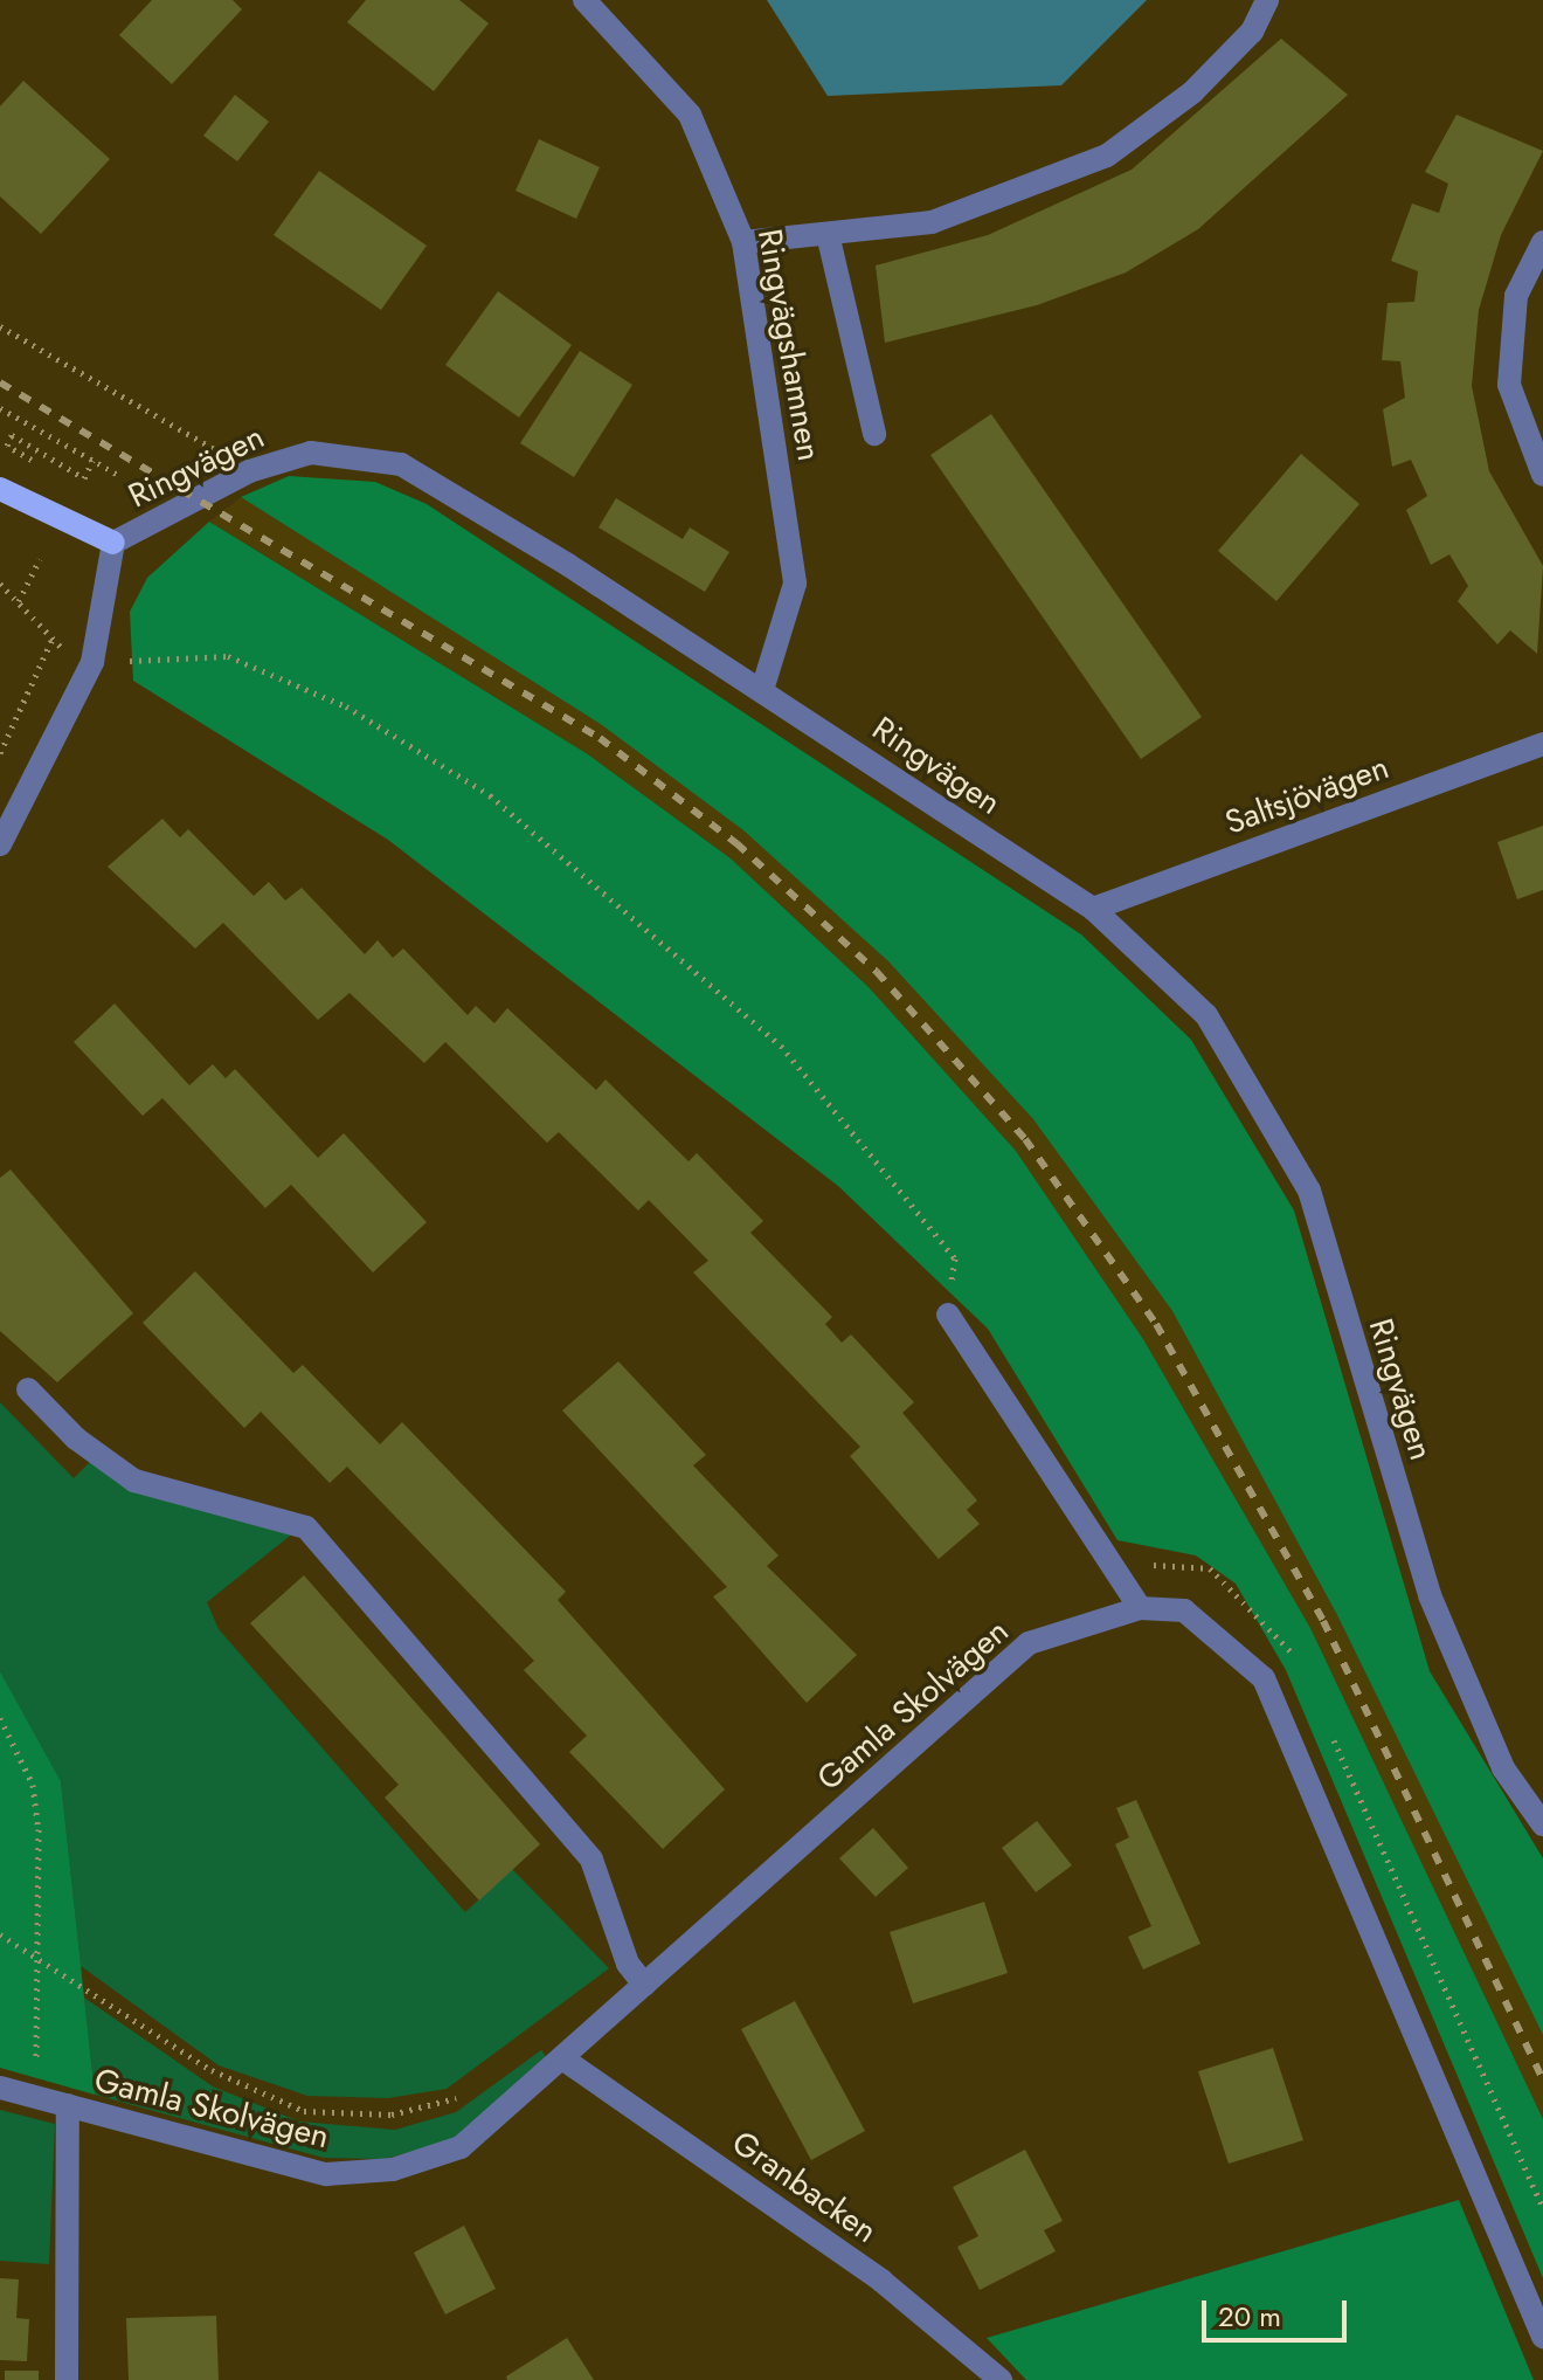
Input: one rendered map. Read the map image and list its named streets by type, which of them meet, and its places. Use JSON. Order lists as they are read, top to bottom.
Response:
{
  "streets": {
    "street": [
      "Ringvägshamnen",
      "Ringvägen",
      "Saltsjövägen",
      "Gamla Skolvägen",
      "Granbacken"
    ]
  },
  "crossings": [
    ["Ringvägshamnen", "Ringvägen"],
    ["Ringvägen", "Saltsjövägen"],
    ["Gamla Skolvägen", "Granbacken"]
  ],
  "scale_bar": "20 m"
}
